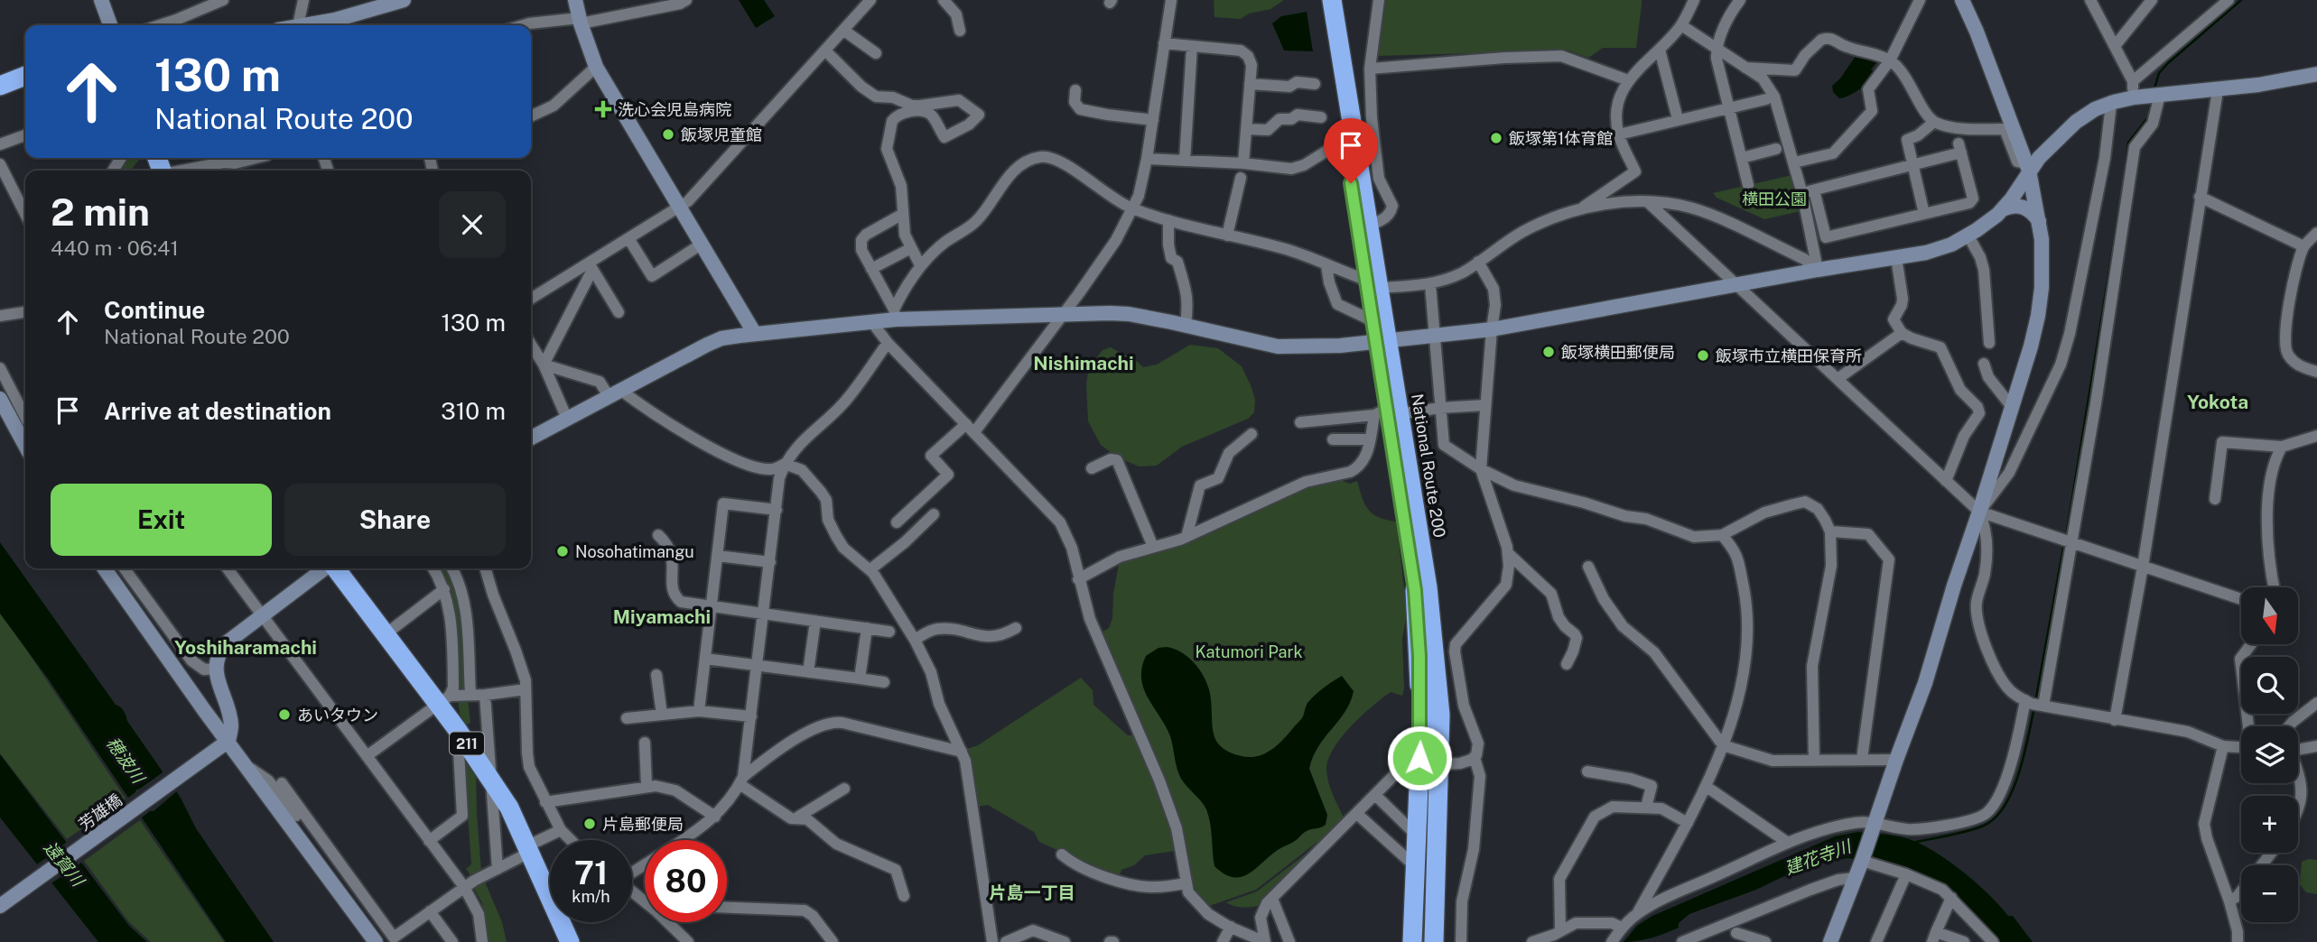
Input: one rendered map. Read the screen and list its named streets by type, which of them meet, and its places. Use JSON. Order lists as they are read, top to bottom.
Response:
{
  "streets": {
    "highway": ["National Route 200", "211"],
    "street": ["芳雄橋"]
  },
  "districts": [
    "Nishimachi",
    "Yokota",
    "Miyamachi",
    "Yoshiharamachi",
    "片島一丁目"
  ],
  "water": ["穂波川", "建花寺川", "遠賀川"],
  "parks": ["横田公園", "Katumori Park"],
  "places": {
    "health": ["洗心会児島病院"],
    "other": [
      "飯塚児童館",
      "飯塚第1体育館",
      "飯塚横田郵便局",
      "飯塚市立横田保育所",
      "Nosohatimangu",
      "あいタウン",
      "片島郵便局"
    ]
  },
  "north": "bottom",
  "page": {
    "turn": ["130 m", "National Route 200"],
    "heading": ["2 min", "440 m · 06:41"],
    "list": [
      {
        "name": "Continue",
        "note": "National Route 200",
        "value": "130 m"
      },
      {
        "name": "Arrive at destination",
        "value": "310 m"
      }
    ],
    "buttons": ["Exit", "Share"],
    "map_buttons": ["+", "−"],
    "speed": "71 km/h",
    "limit": "80"
  }
}
